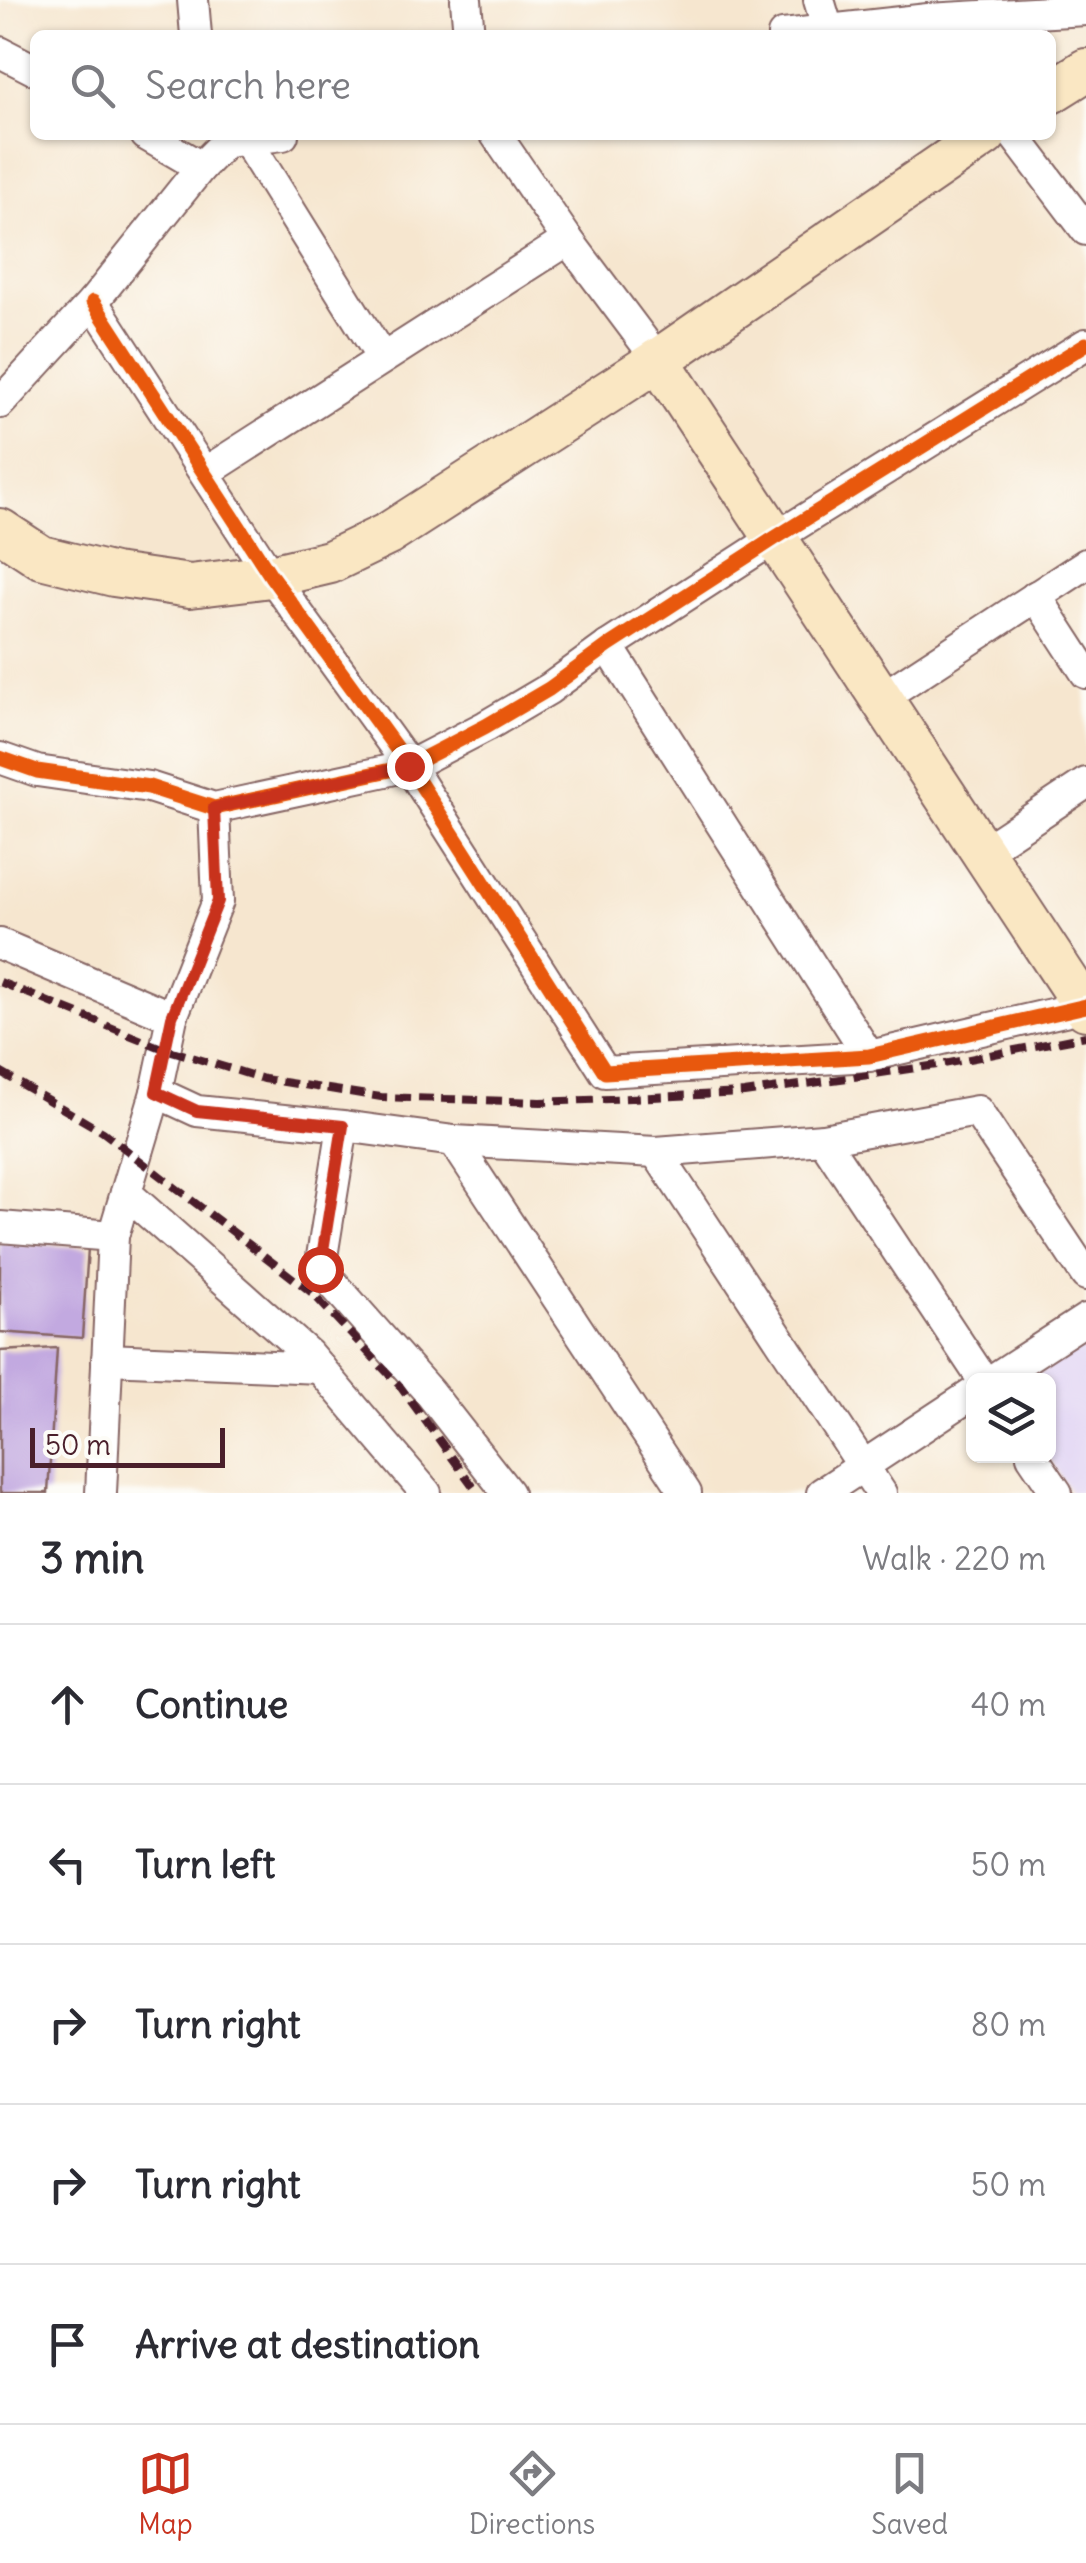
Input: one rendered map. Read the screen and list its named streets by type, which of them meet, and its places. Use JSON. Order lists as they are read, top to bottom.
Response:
{
  "scale_bar": "50 m",
  "page": {
    "search": "Search here",
    "scale": "50 m",
    "heading": ["3 min", "Walk · 220 m"],
    "list": [
      ["Continue", "40 m"],
      ["Turn left", "50 m"],
      ["Turn right", "80 m"],
      ["Turn right", "50 m"],
      "Arrive at destination"
    ],
    "nav": ["Map", "Directions", "Saved"]
  }
}
